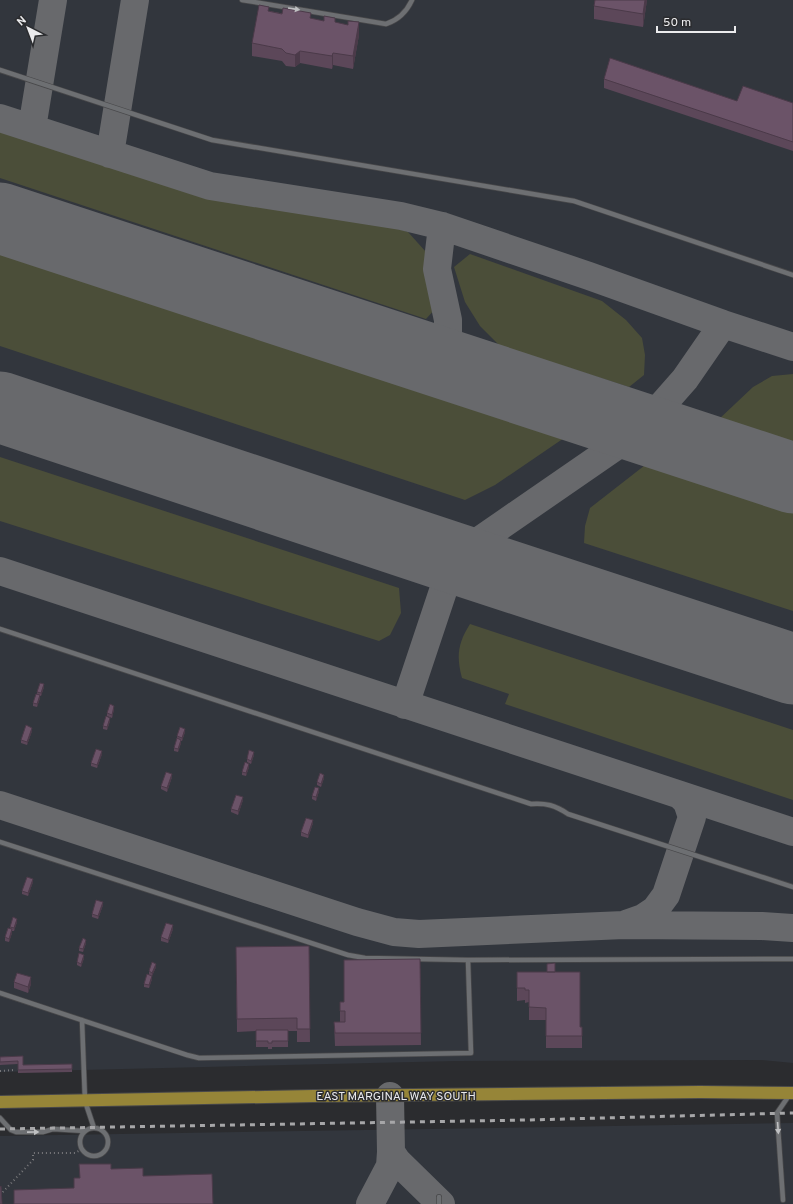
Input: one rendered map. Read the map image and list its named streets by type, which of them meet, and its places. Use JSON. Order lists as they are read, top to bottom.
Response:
{
  "streets": {
    "main road": ["EAST MARGINAL WAY SOUTH"]
  },
  "scale_bar": "50 m",
  "north": "top left"
}
